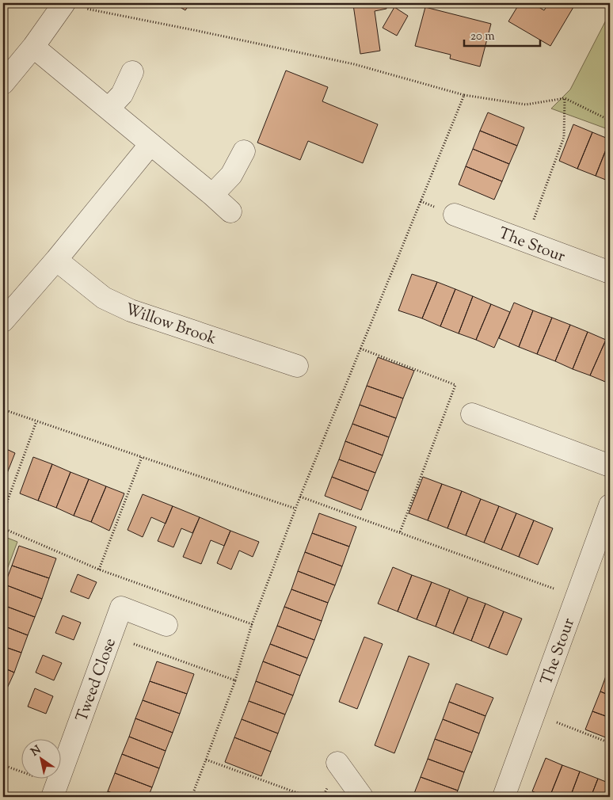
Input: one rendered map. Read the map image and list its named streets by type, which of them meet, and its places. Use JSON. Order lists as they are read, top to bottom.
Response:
{
  "streets": {
    "street": ["The Stour", "Willow Brook", "Tweed Close"]
  },
  "scale_bar": "20 m",
  "north": "top left"
}
